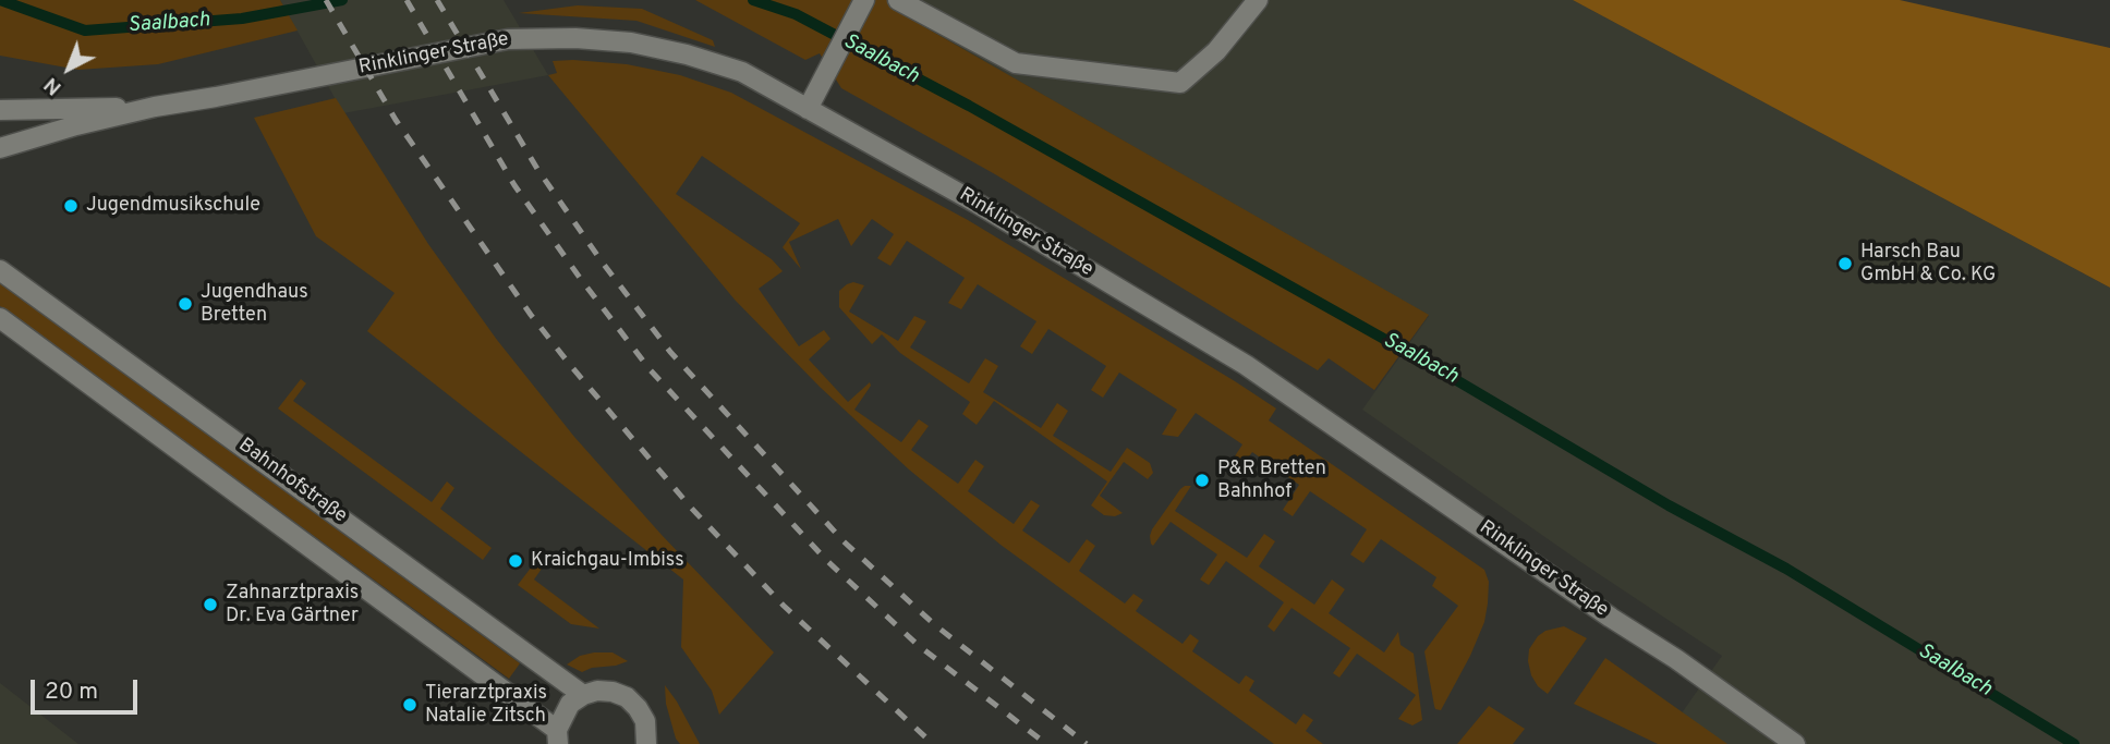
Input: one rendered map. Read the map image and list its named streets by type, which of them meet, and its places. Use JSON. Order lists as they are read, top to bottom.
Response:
{
  "streets": {
    "street": ["Rinklinger Straße", "Bahnhofstraße"]
  },
  "water": ["Saalbach"],
  "places": [
    "Jugendmusikschule",
    "Harsch Bau GmbH & Co. KG",
    "Jugendhaus Bretten",
    "P&R Bretten Bahnhof",
    "Kraichgau-Imbiss",
    "Zahnarztpraxis Dr. Eva Gärtner",
    "Tierarztpraxis Natalie Zitsch"
  ],
  "scale_bar": "20 m",
  "north": "bottom left"
}
